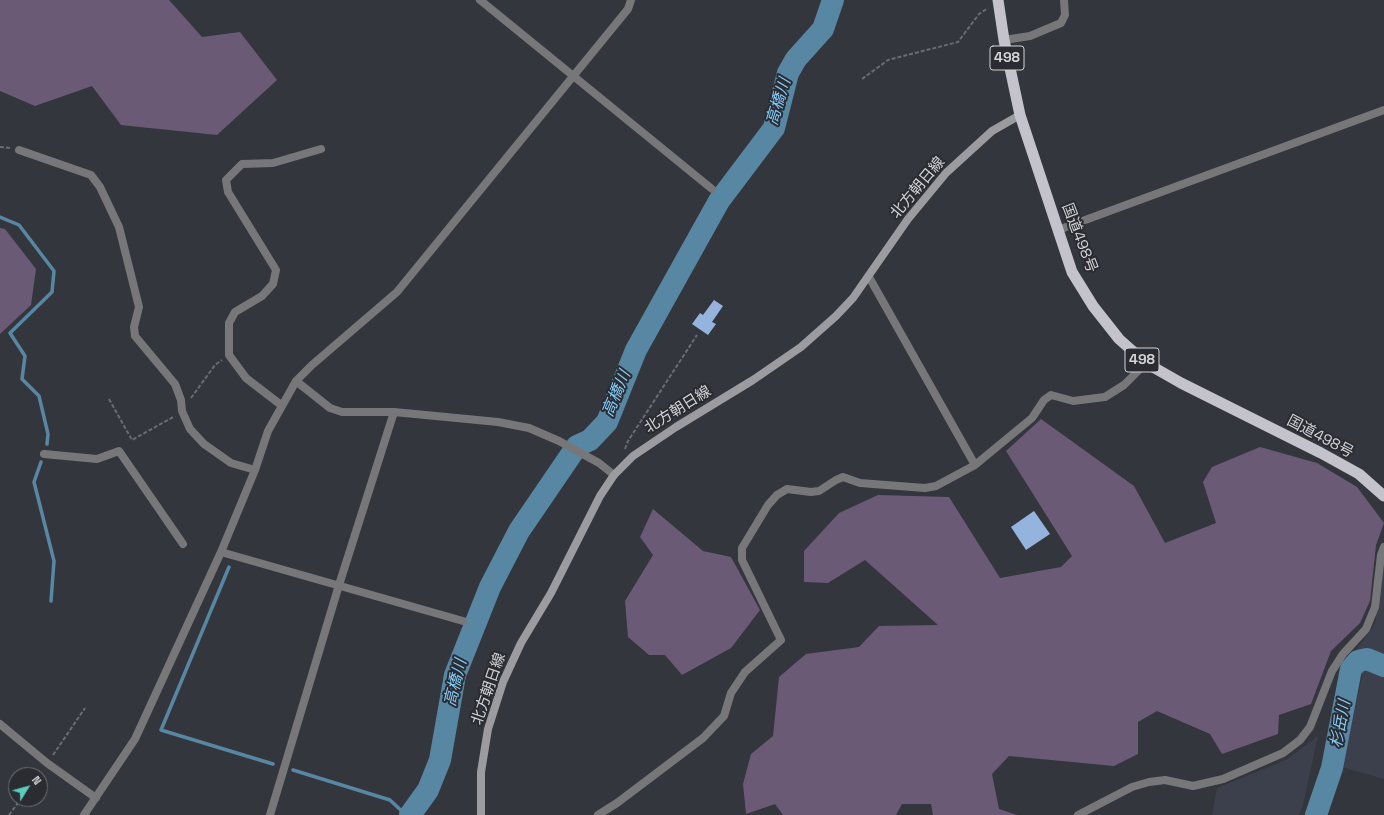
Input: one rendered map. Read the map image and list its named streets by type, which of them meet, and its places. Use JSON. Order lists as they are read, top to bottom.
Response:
{
  "streets": {
    "highway": ["498", "国道498号"],
    "main road": ["北方朝日線"]
  },
  "crossings": [
    ["北方朝日線", "国道498号"]
  ],
  "water": ["高橋川", "杉岳川"],
  "north": "top right"
}
